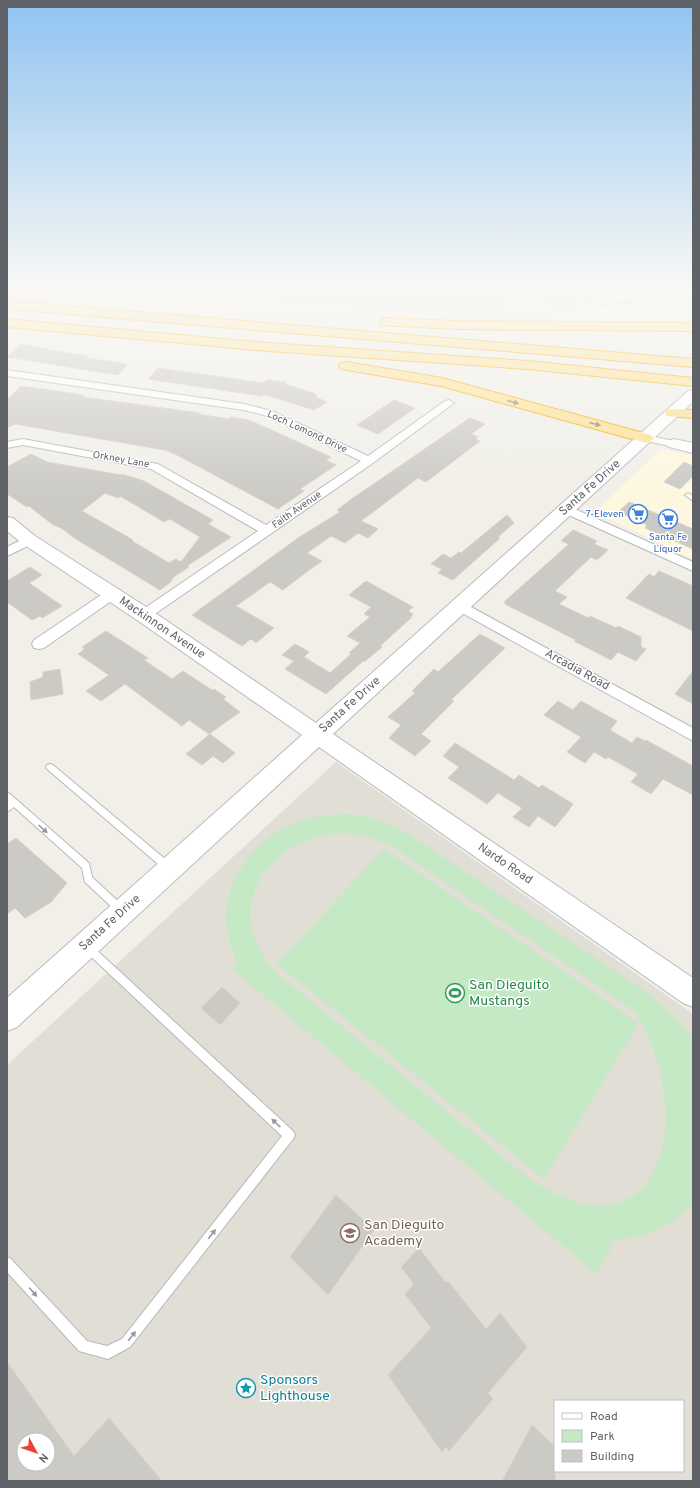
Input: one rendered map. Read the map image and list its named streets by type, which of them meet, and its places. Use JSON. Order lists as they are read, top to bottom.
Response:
{
  "streets": {
    "main road": ["Santa Fe Drive", "Mackinnon Avenue", "Nardo Road"],
    "street": [
      "Loch Lomond Drive",
      "Orkney Lane",
      "Faith Avenue",
      "Arcadia Road"
    ]
  },
  "crossings": [
    ["Loch Lomond Drive", "Faith Avenue"],
    ["Orkney Lane", "Faith Avenue"],
    ["Santa Fe Drive", "Mackinnon Avenue"],
    ["Santa Fe Drive", "Arcadia Road"],
    ["Santa Fe Drive", "Nardo Road"],
    ["Faith Avenue", "Mackinnon Avenue"],
    ["Mackinnon Avenue", "Nardo Road"]
  ],
  "places": {
    "supermarket": ["7-Eleven", "Santa Fe Liquor"],
    "sports": ["San Dieguito Mustangs"],
    "school or university": ["San Dieguito Academy"],
    "place": ["Sponsors Lighthouse"]
  },
  "legend": ["Road", "Park", "Building"],
  "north": "bottom right"
}
